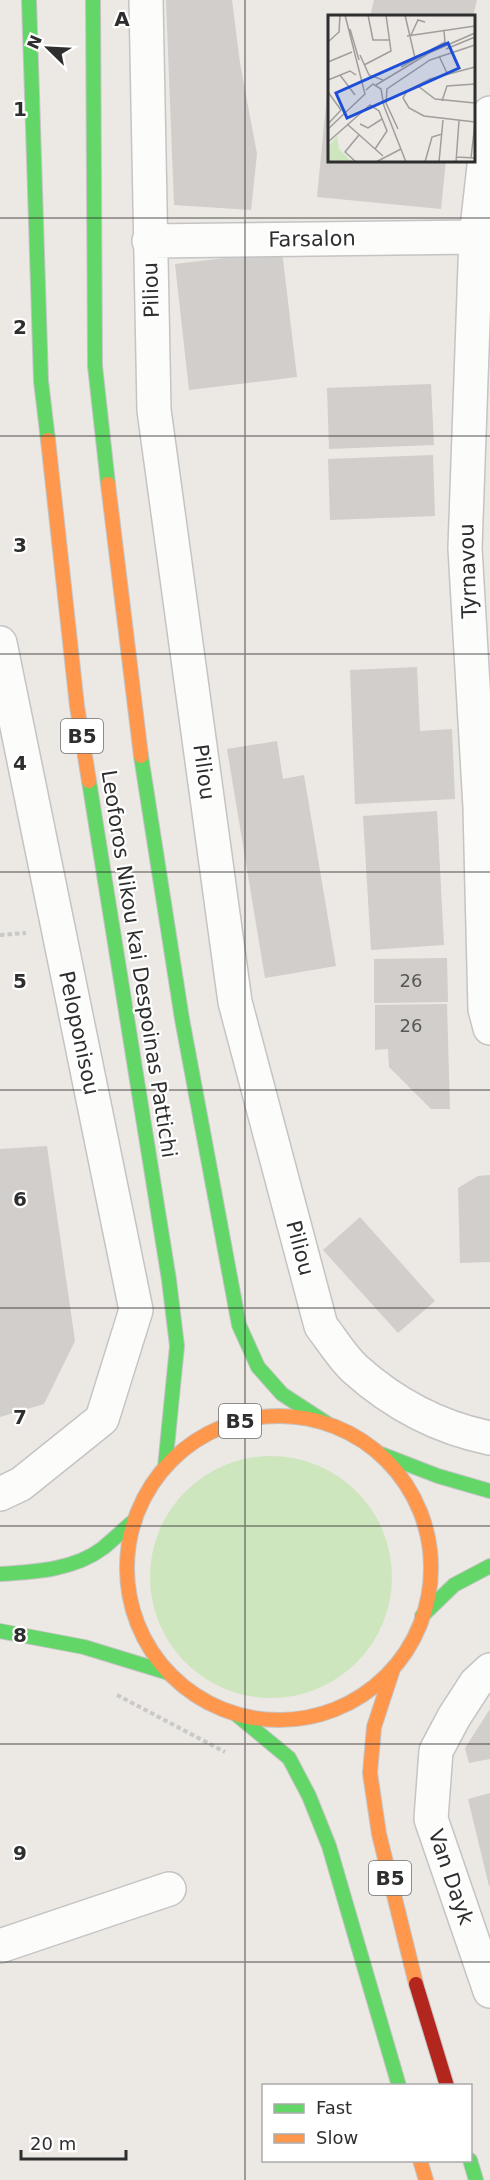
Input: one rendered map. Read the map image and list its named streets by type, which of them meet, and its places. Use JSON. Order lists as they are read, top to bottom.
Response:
{
  "streets": {
    "main road": ["B5", "Leoforos Nikou kai Despoinas Pattichi"],
    "street": [
      "Farsalon",
      "Piliou",
      "Tyrnavou",
      "Peloponisou",
      "Van Dayk"
    ]
  },
  "crossings": [
    ["Farsalon", "Piliou"],
    ["Farsalon", "Tyrnavou"],
    ["B5", "Leoforos Nikou kai Despoinas Pattichi"]
  ],
  "house_numbers": ["26", "26"],
  "legend": ["Fast", "Slow"],
  "scale_bar": "20 m",
  "north": "top left",
  "grid": {
    "columns": ["A"],
    "rows": [
      "1",
      "2",
      "3",
      "4",
      "5",
      "6",
      "7",
      "8",
      "9"
    ]
  }
}
